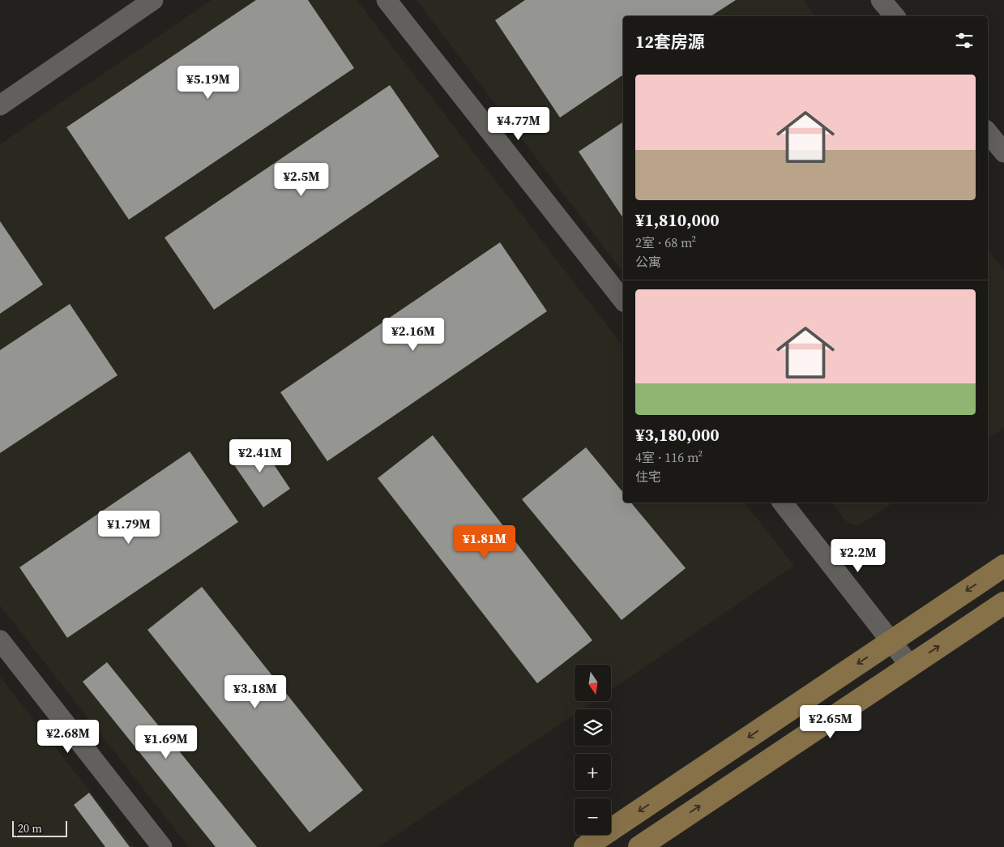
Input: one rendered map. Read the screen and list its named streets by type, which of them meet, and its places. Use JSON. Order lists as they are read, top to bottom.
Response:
{
  "scale_bar": "20 m",
  "north": "bottom",
  "page": {
    "heading": "12套房源",
    "list": [
      {
        "name": "¥1,810,000",
        "note": "2室 · 68 m² · 公寓"
      },
      {
        "name": "¥3,180,000",
        "note": "4室 · 116 m² · 住宅"
      }
    ],
    "price": [
      "¥5.19M",
      "¥4.77M",
      "¥2.5M",
      "¥2.16M",
      "¥2.41M",
      "¥1.79M",
      "¥1.81M",
      "¥2.2M",
      "¥3.18M",
      "¥2.65M",
      "¥2.68M",
      "¥1.69M"
    ],
    "map_buttons": ["+", "−"],
    "scale": "20 m"
  }
}
